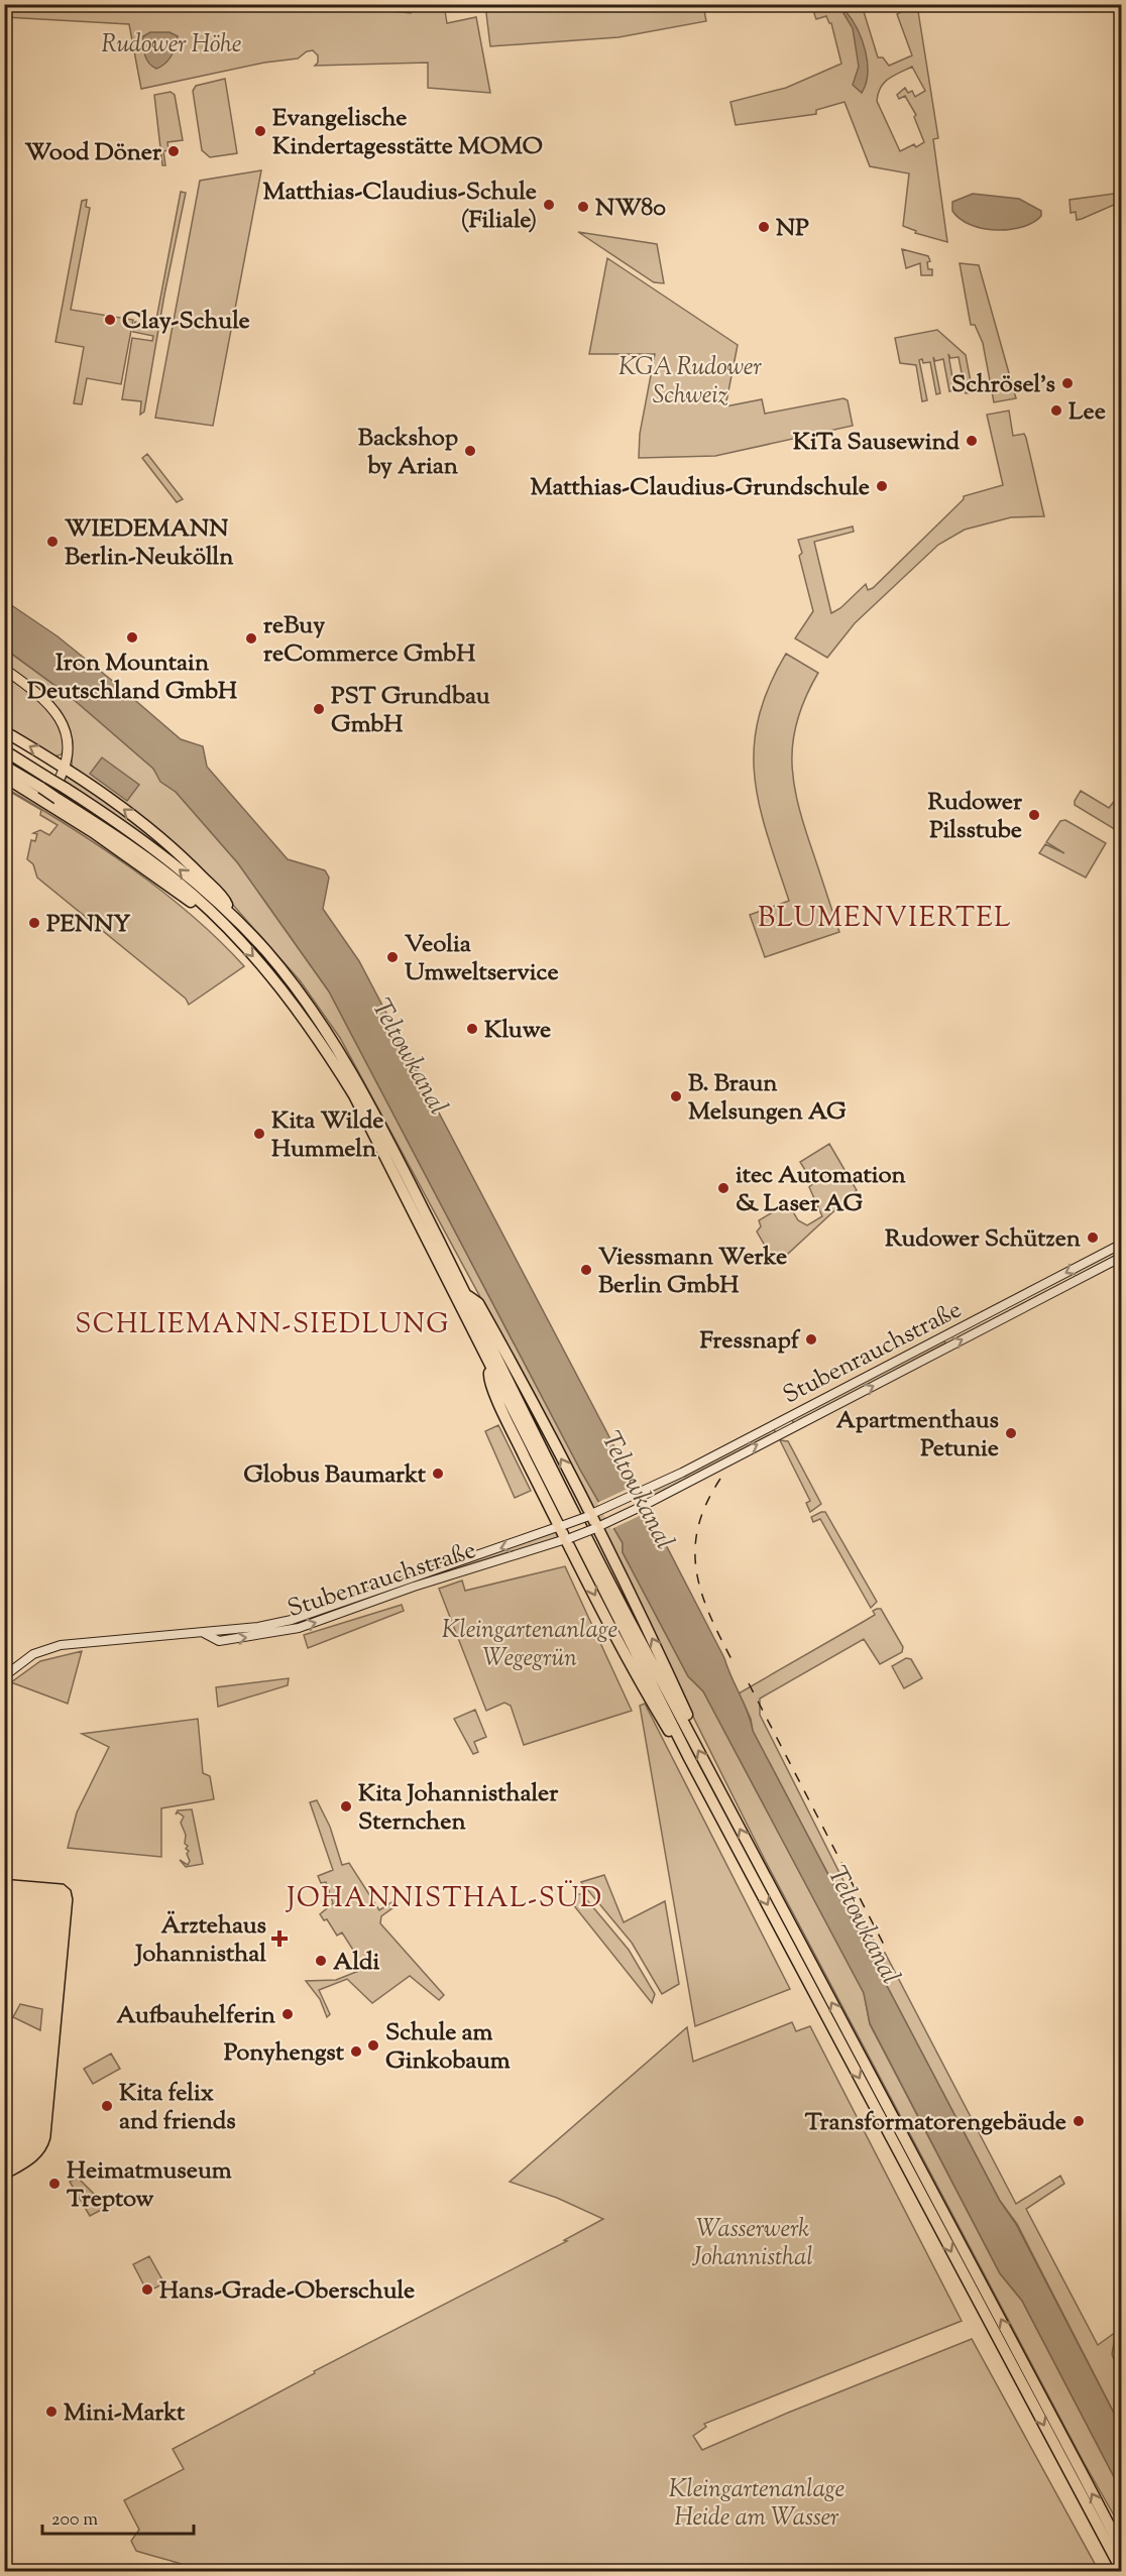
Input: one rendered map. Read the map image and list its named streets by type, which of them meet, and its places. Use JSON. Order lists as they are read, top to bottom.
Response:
{
  "streets": {
    "main road": ["Stubenrauchstraße"]
  },
  "districts": ["BLUMENVIERTEL", "SCHLIEMANN-SIEDLUNG", "JOHANNISTHAL-SÜD"],
  "water": ["Teltowkanal"],
  "parks": [
    "Rudower Höhe",
    "KGA Rudower Schweiz",
    "Kleingartenanlage Wegegrün",
    "Wasserwerk Johannisthal",
    "Kleingartenanlage Heide am Wasser"
  ],
  "places": {
    "other": [
      "Evangelische Kindertagesstätte MOMO",
      "Wood Döner",
      "Matthias-Claudius-Schule (Filiale)",
      "NW80",
      "NP",
      "Clay-Schule",
      "Schrösel’s",
      "Lee",
      "KiTa Sausewind",
      "Backshop by Arian",
      "Matthias-Claudius-Grundschule",
      "WIEDEMANN Berlin-Neukölln",
      "Iron Mountain Deutschland GmbH",
      "reBuy reCommerce GmbH",
      "PST Grundbau GmbH",
      "Rudower Pilsstube",
      "PENNY",
      "Veolia Umweltservice",
      "Kluwe",
      "B. Braun Melsungen AG",
      "Kita Wilde Hummeln",
      "itec Automation & Laser AG",
      "Rudower Schützen",
      "Viessmann Werke Berlin GmbH",
      "Fressnapf",
      "Apartmenthaus Petunie",
      "Globus Baumarkt",
      "Kita Johannisthaler Sternchen",
      "Aldi",
      "Aufbauhelferin",
      "Schule am Ginkobaum",
      "Ponyhengst",
      "Kita felix and friends",
      "Transformatorengebäude",
      "Heimatmuseum Treptow",
      "Hans-Grade-Oberschule",
      "Mini-Markt"
    ],
    "health": ["Ärztehaus Johannisthal"]
  },
  "scale_bar": "200 m"
}
